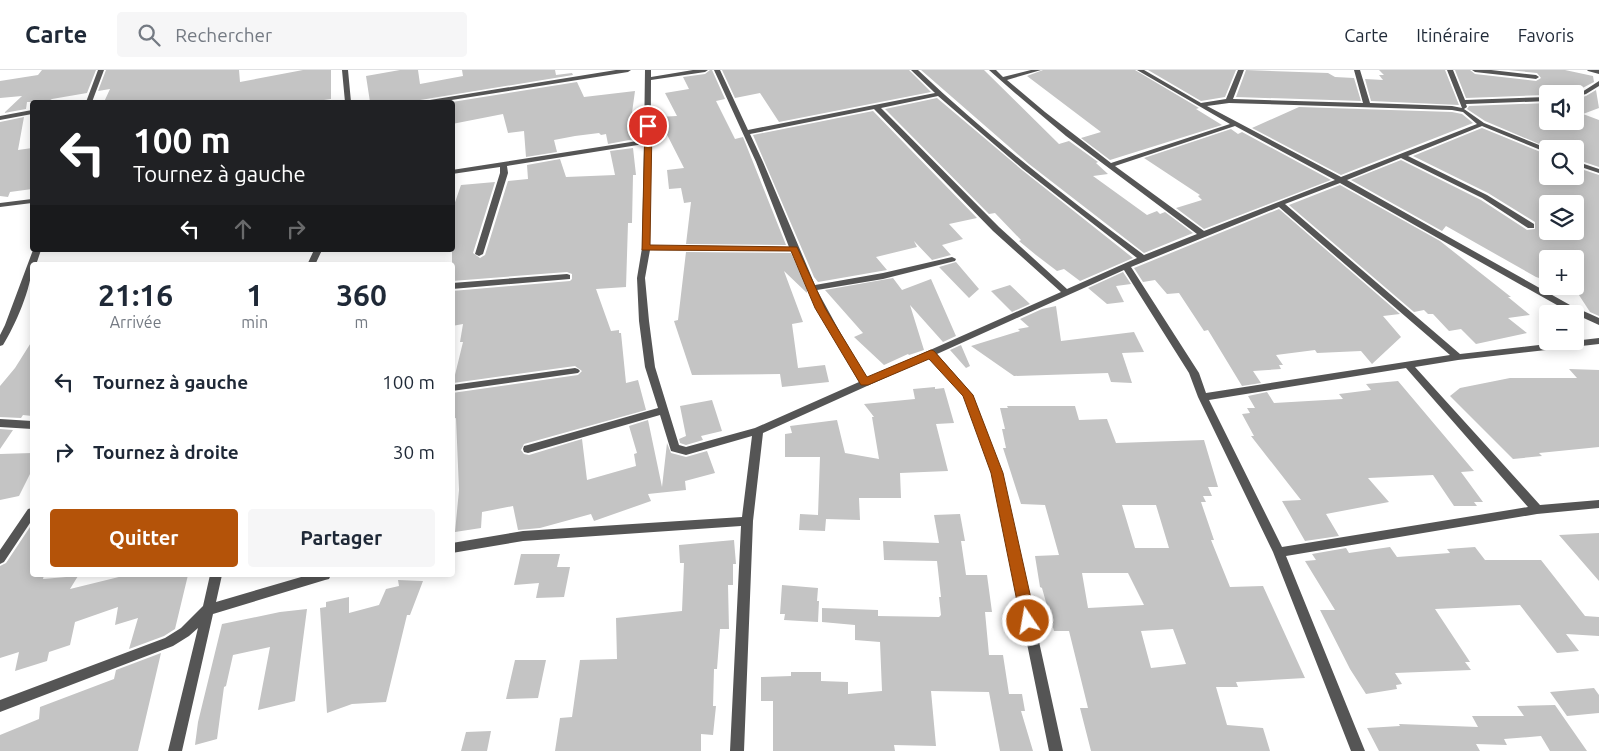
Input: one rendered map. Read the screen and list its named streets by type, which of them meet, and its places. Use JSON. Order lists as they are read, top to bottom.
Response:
{
  "page": {
    "header": "Carte",
    "search": "Rechercher",
    "nav": ["Carte", "Itinéraire", "Favoris"],
    "map_buttons": ["+", "−"],
    "turn": ["100 m", "Tournez à gauche"],
    "eta": [
      "21:16",
      "Arrivée",
      "1",
      "min",
      "360",
      "m"
    ],
    "list": [
      {
        "name": "Tournez à gauche",
        "value": "100 m"
      },
      {
        "name": "Tournez à droite",
        "value": "30 m"
      }
    ],
    "buttons": ["Quitter", "Partager"]
  }
}
